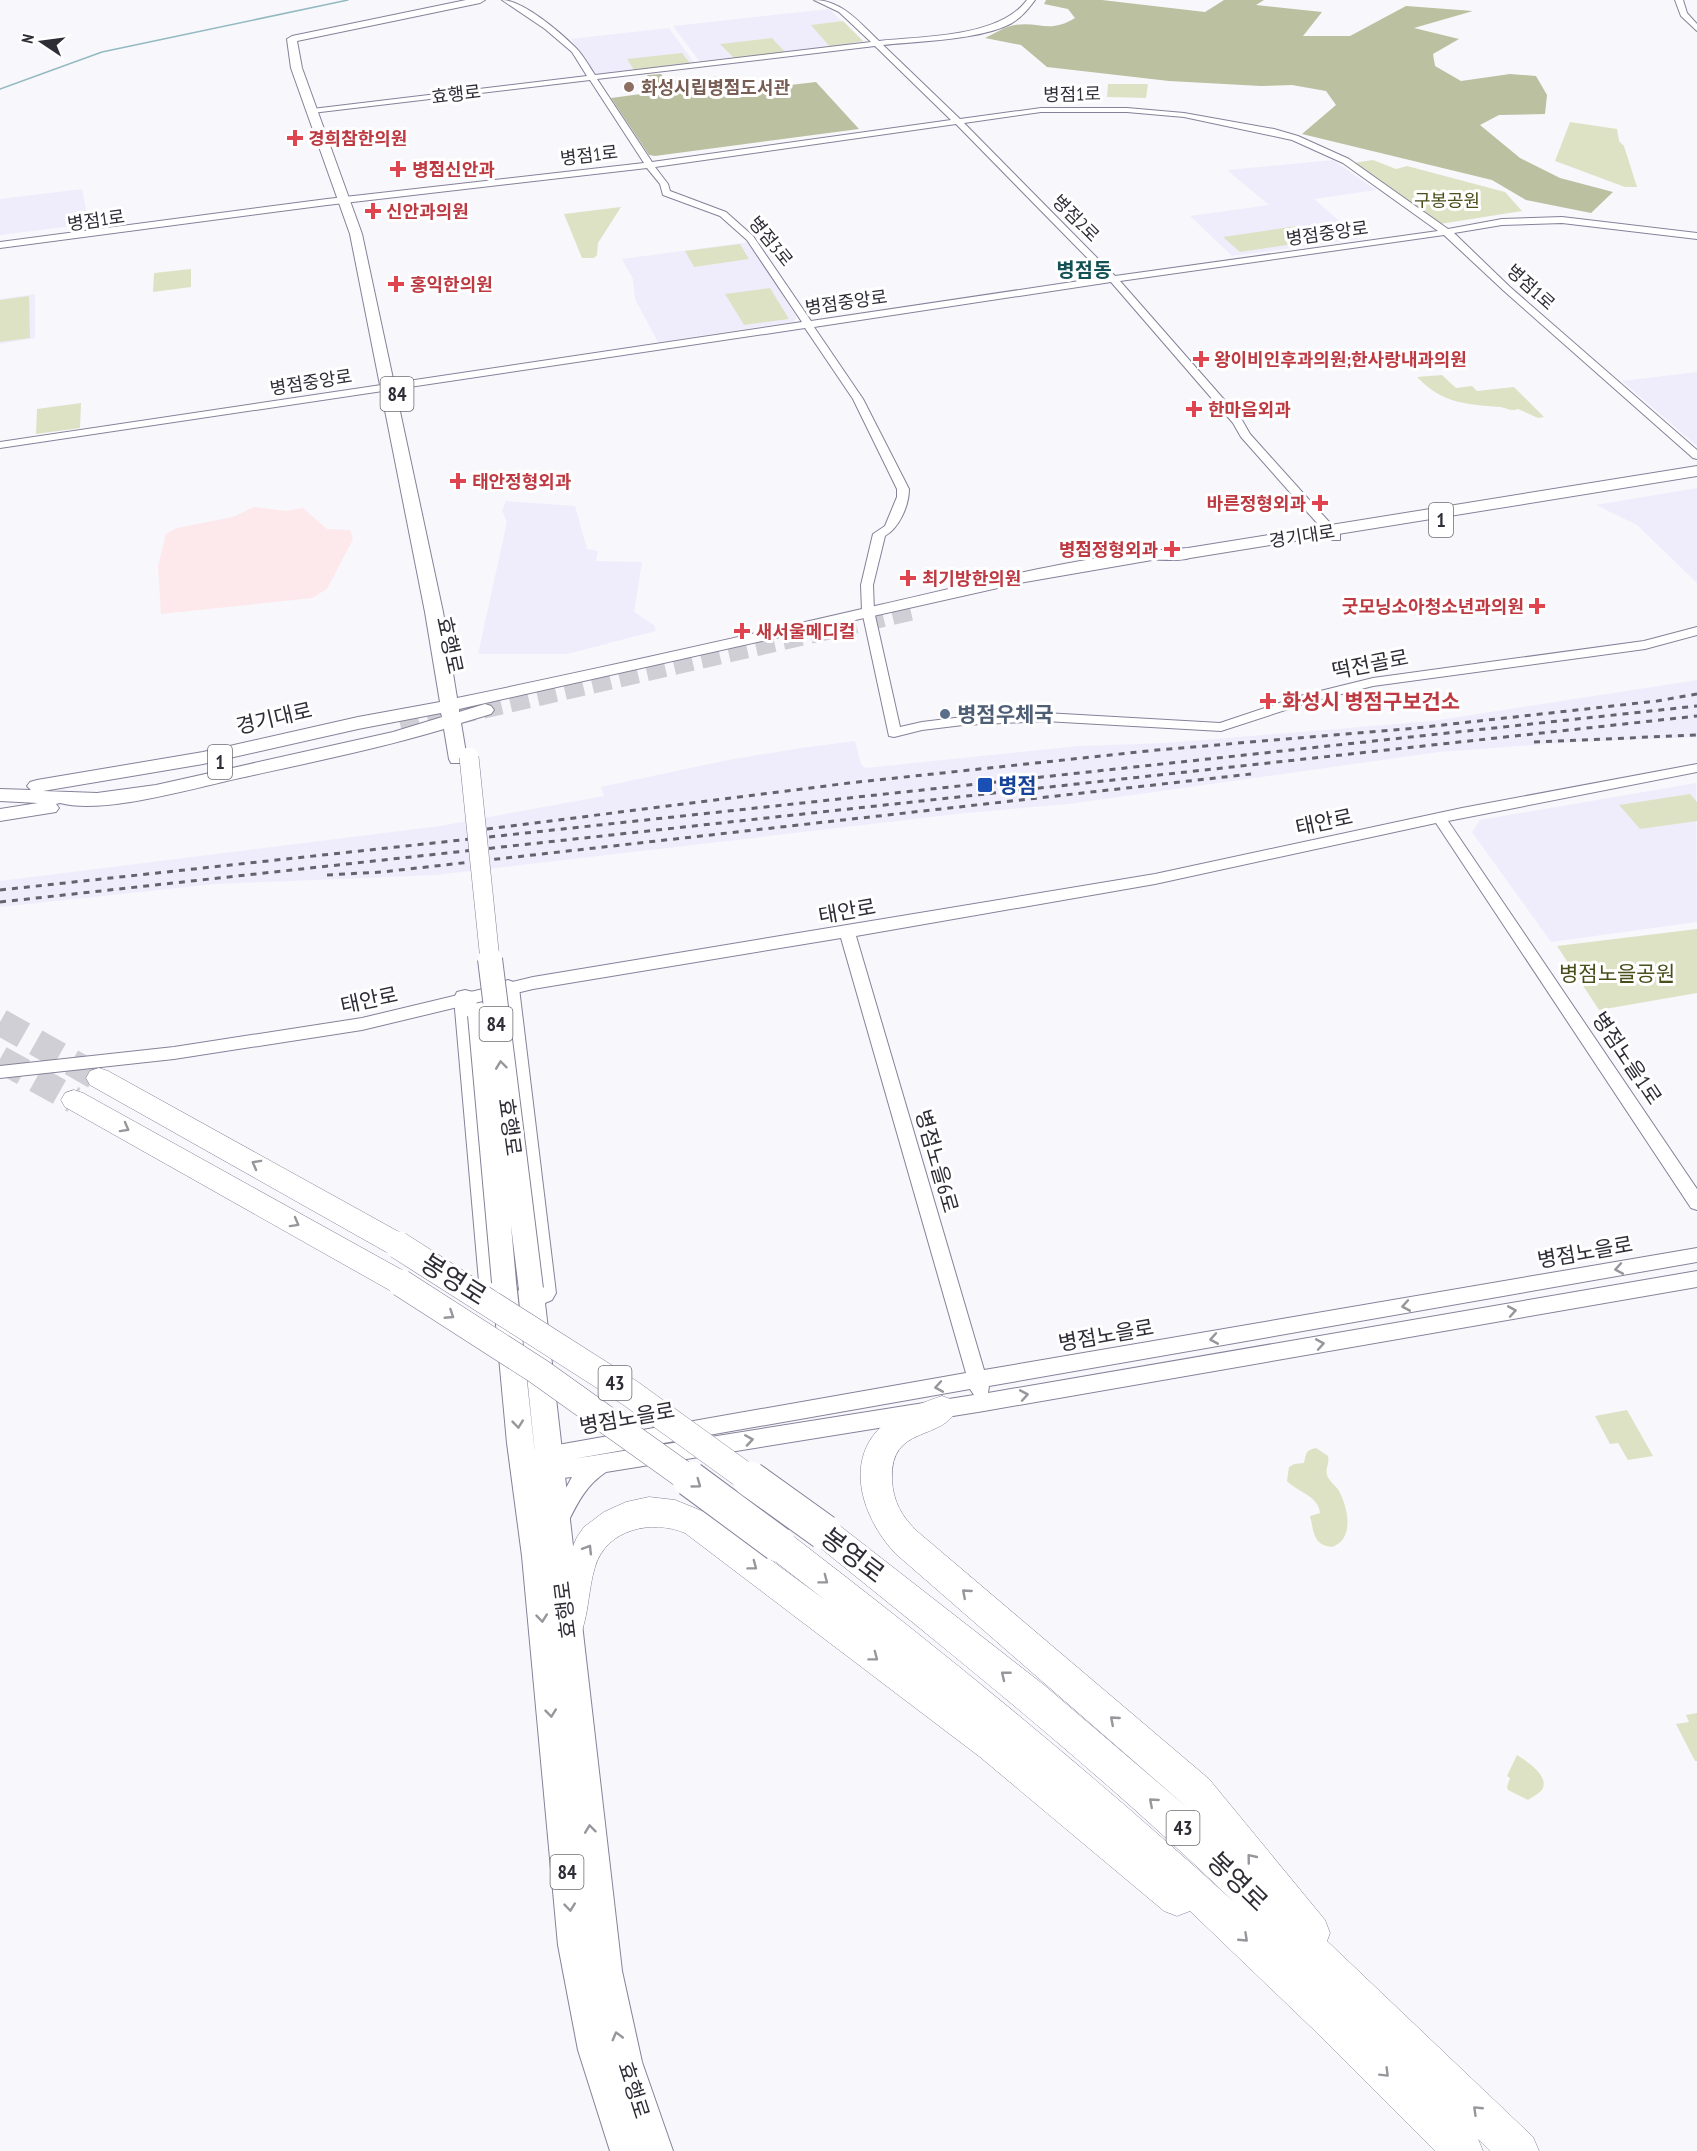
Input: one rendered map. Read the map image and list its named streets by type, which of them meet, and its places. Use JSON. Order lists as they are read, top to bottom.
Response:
{
  "streets": {
    "highway": ["봉영로", "43"],
    "main road": [
      "효행로",
      "84",
      "1",
      "경기대로"
    ],
    "street": [
      "병점1로",
      "병점2로",
      "병점중앙로",
      "병점3로",
      "떡전골로",
      "태안로",
      "병점노을1로",
      "병점노을6로",
      "병점노을로"
    ]
  },
  "crossings": [
    ["효행로", "병점1로"],
    ["효행로", "병점중앙로"],
    ["효행로", "병점3로"],
    ["효행로", "경기대로"],
    ["효행로", "병점노을로"],
    ["병점1로", "병점2로"],
    ["병점1로", "병점중앙로"],
    ["병점1로", "병점3로"],
    ["병점2로", "병점중앙로"],
    ["병점2로", "경기대로"],
    ["병점중앙로", "병점3로"],
    ["병점3로", "떡전골로"],
    ["태안로", "병점노을1로"],
    ["태안로", "병점노을6로"],
    ["병점노을6로", "병점노을로"]
  ],
  "districts": ["병점동"],
  "parks": ["구봉공원", "병점노을공원"],
  "places": {
    "other": ["화성시립병점도서관", "병점우체국"],
    "health": [
      "경희참한의원",
      "병점신안과",
      "신안과의원",
      "홍익한의원",
      "왕이비인후과의원;한사랑내과의원",
      "한마음외과",
      "태안정형외과",
      "바른정형외과",
      "병점정형외과",
      "최기방한의원",
      "굿모닝소아청소년과의원",
      "새서울메디컬",
      "화성시 병점구보건소"
    ],
    "transit": ["병점"]
  },
  "north": "left"
}
